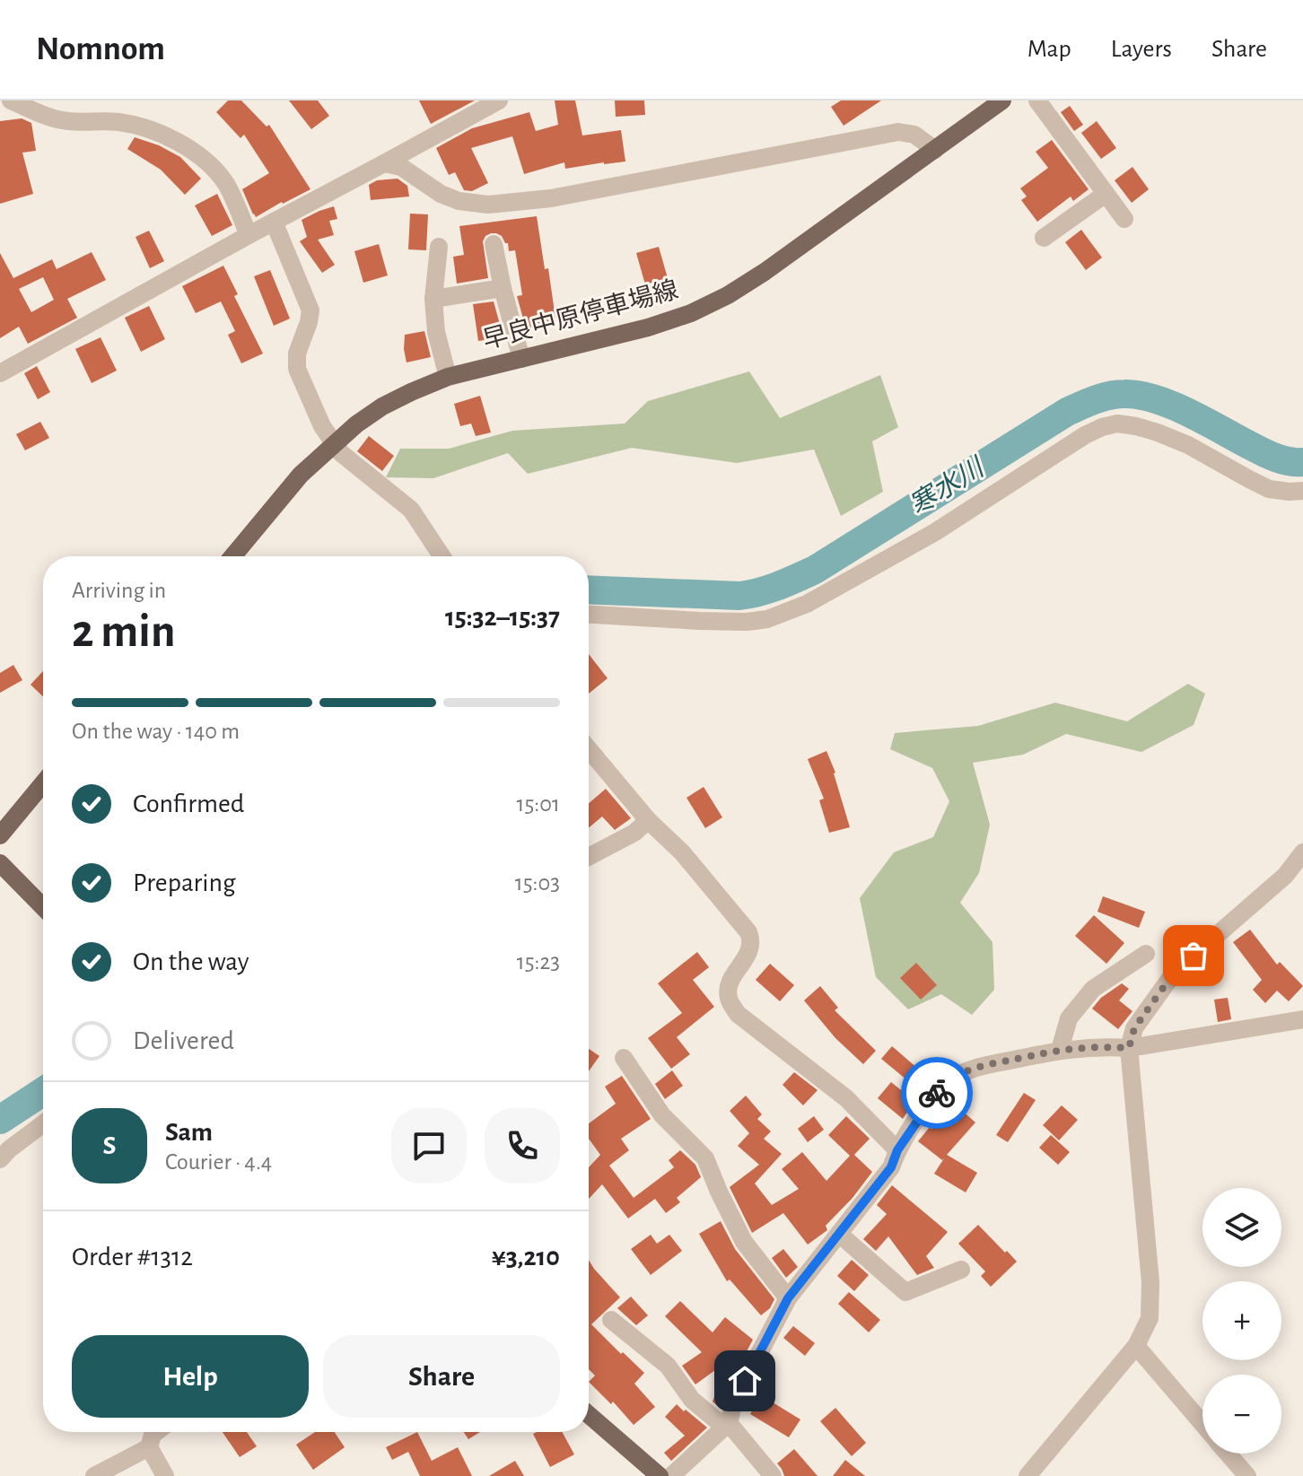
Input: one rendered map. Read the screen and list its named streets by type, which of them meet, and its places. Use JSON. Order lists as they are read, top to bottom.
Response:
{
  "streets": {
    "main road": ["早良中原停車場線"]
  },
  "water": ["寒水川"],
  "page": {
    "header": "Nomnom",
    "nav": ["Map", "Layers", "Share"],
    "heading": ["2 min", "Arriving in", "15:32–15:37"],
    "panel": [
      "Sam",
      "Courier · 4.4",
      "Order #1312",
      "¥3,210"
    ],
    "bar": "On the way · 140 m",
    "list": [
      ["Confirmed", "15:01"],
      ["Preparing", "15:03"],
      ["On the way", "15:23"],
      "Delivered"
    ],
    "round": "S",
    "map_buttons": ["+", "−"],
    "buttons": ["Help", "Share"]
  }
}
